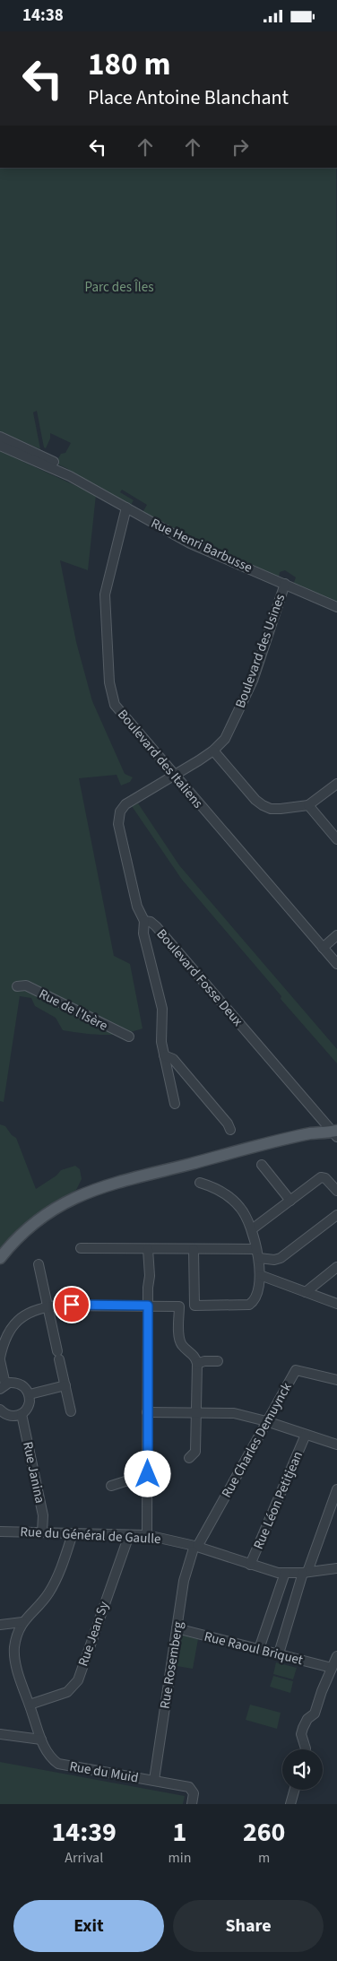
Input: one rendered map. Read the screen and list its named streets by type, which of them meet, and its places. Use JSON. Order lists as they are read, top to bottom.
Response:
{
  "streets": {
    "street": [
      "Rue Henri Barbusse",
      "Boulevard des Usines",
      "Boulevard des Italiens",
      "Boulevard Fosse Deux",
      "Rue de l'Isère",
      "Rue Charles Demuynck",
      "Rue Janina",
      "Rue Léon Petitjean",
      "Rue du Général de Gaulle",
      "Rue Jean Sy",
      "Rue Raoul Briquet",
      "Rue Rosemberg",
      "Rue du Muid"
    ]
  },
  "crossings": [
    ["Rue Henri Barbusse", "Boulevard des Usines"],
    ["Rue Henri Barbusse", "Boulevard des Italiens"],
    ["Boulevard des Usines", "Boulevard des Italiens"],
    ["Boulevard des Usines", "Boulevard Fosse Deux"],
    ["Rue Charles Demuynck", "Rue du Général de Gaulle"],
    ["Rue Charles Demuynck", "Rue Rosemberg"],
    ["Rue Janina", "Rue du Général de Gaulle"],
    ["Rue Léon Petitjean", "Rue du Général de Gaulle"],
    ["Rue du Général de Gaulle", "Rue Jean Sy"],
    ["Rue du Général de Gaulle", "Rue Rosemberg"],
    ["Rue du Général de Gaulle", "Rue du Muid"],
    ["Rue Jean Sy", "Rue du Muid"],
    ["Rue Raoul Briquet", "Rue Rosemberg"],
    ["Rue Rosemberg", "Rue du Muid"]
  ],
  "parks": ["Parc des Îles"],
  "page": {
    "status": "14:38",
    "turn": ["180 m", "Place Antoine Blanchant"],
    "eta": [
      "14:39",
      "Arrival",
      "1",
      "min",
      "260",
      "m"
    ],
    "buttons": ["Exit", "Share"]
  }
}
